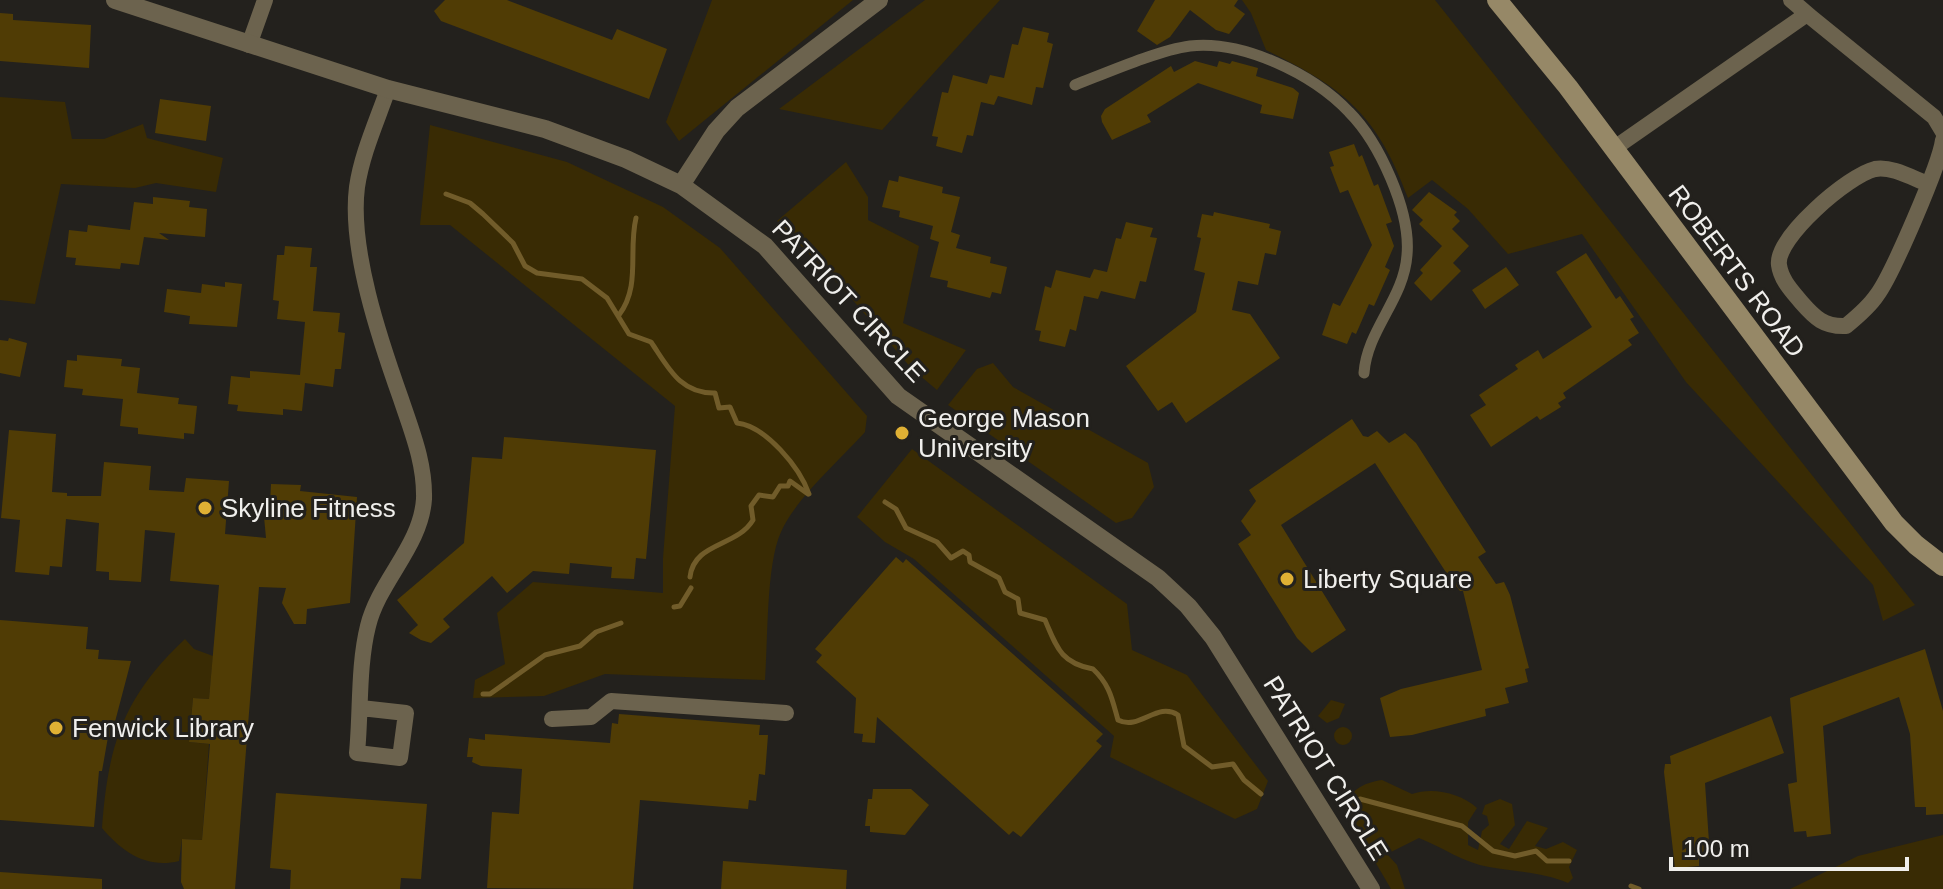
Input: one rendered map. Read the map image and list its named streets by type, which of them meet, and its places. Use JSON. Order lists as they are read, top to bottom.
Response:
{
  "streets": {
    "main road": ["ROBERTS ROAD"],
    "street": ["PATRIOT CIRCLE"]
  },
  "places": [
    "George Mason University",
    "Skyline Fitness",
    "Liberty Square",
    "Fenwick Library"
  ],
  "scale_bar": "100 m"
}
